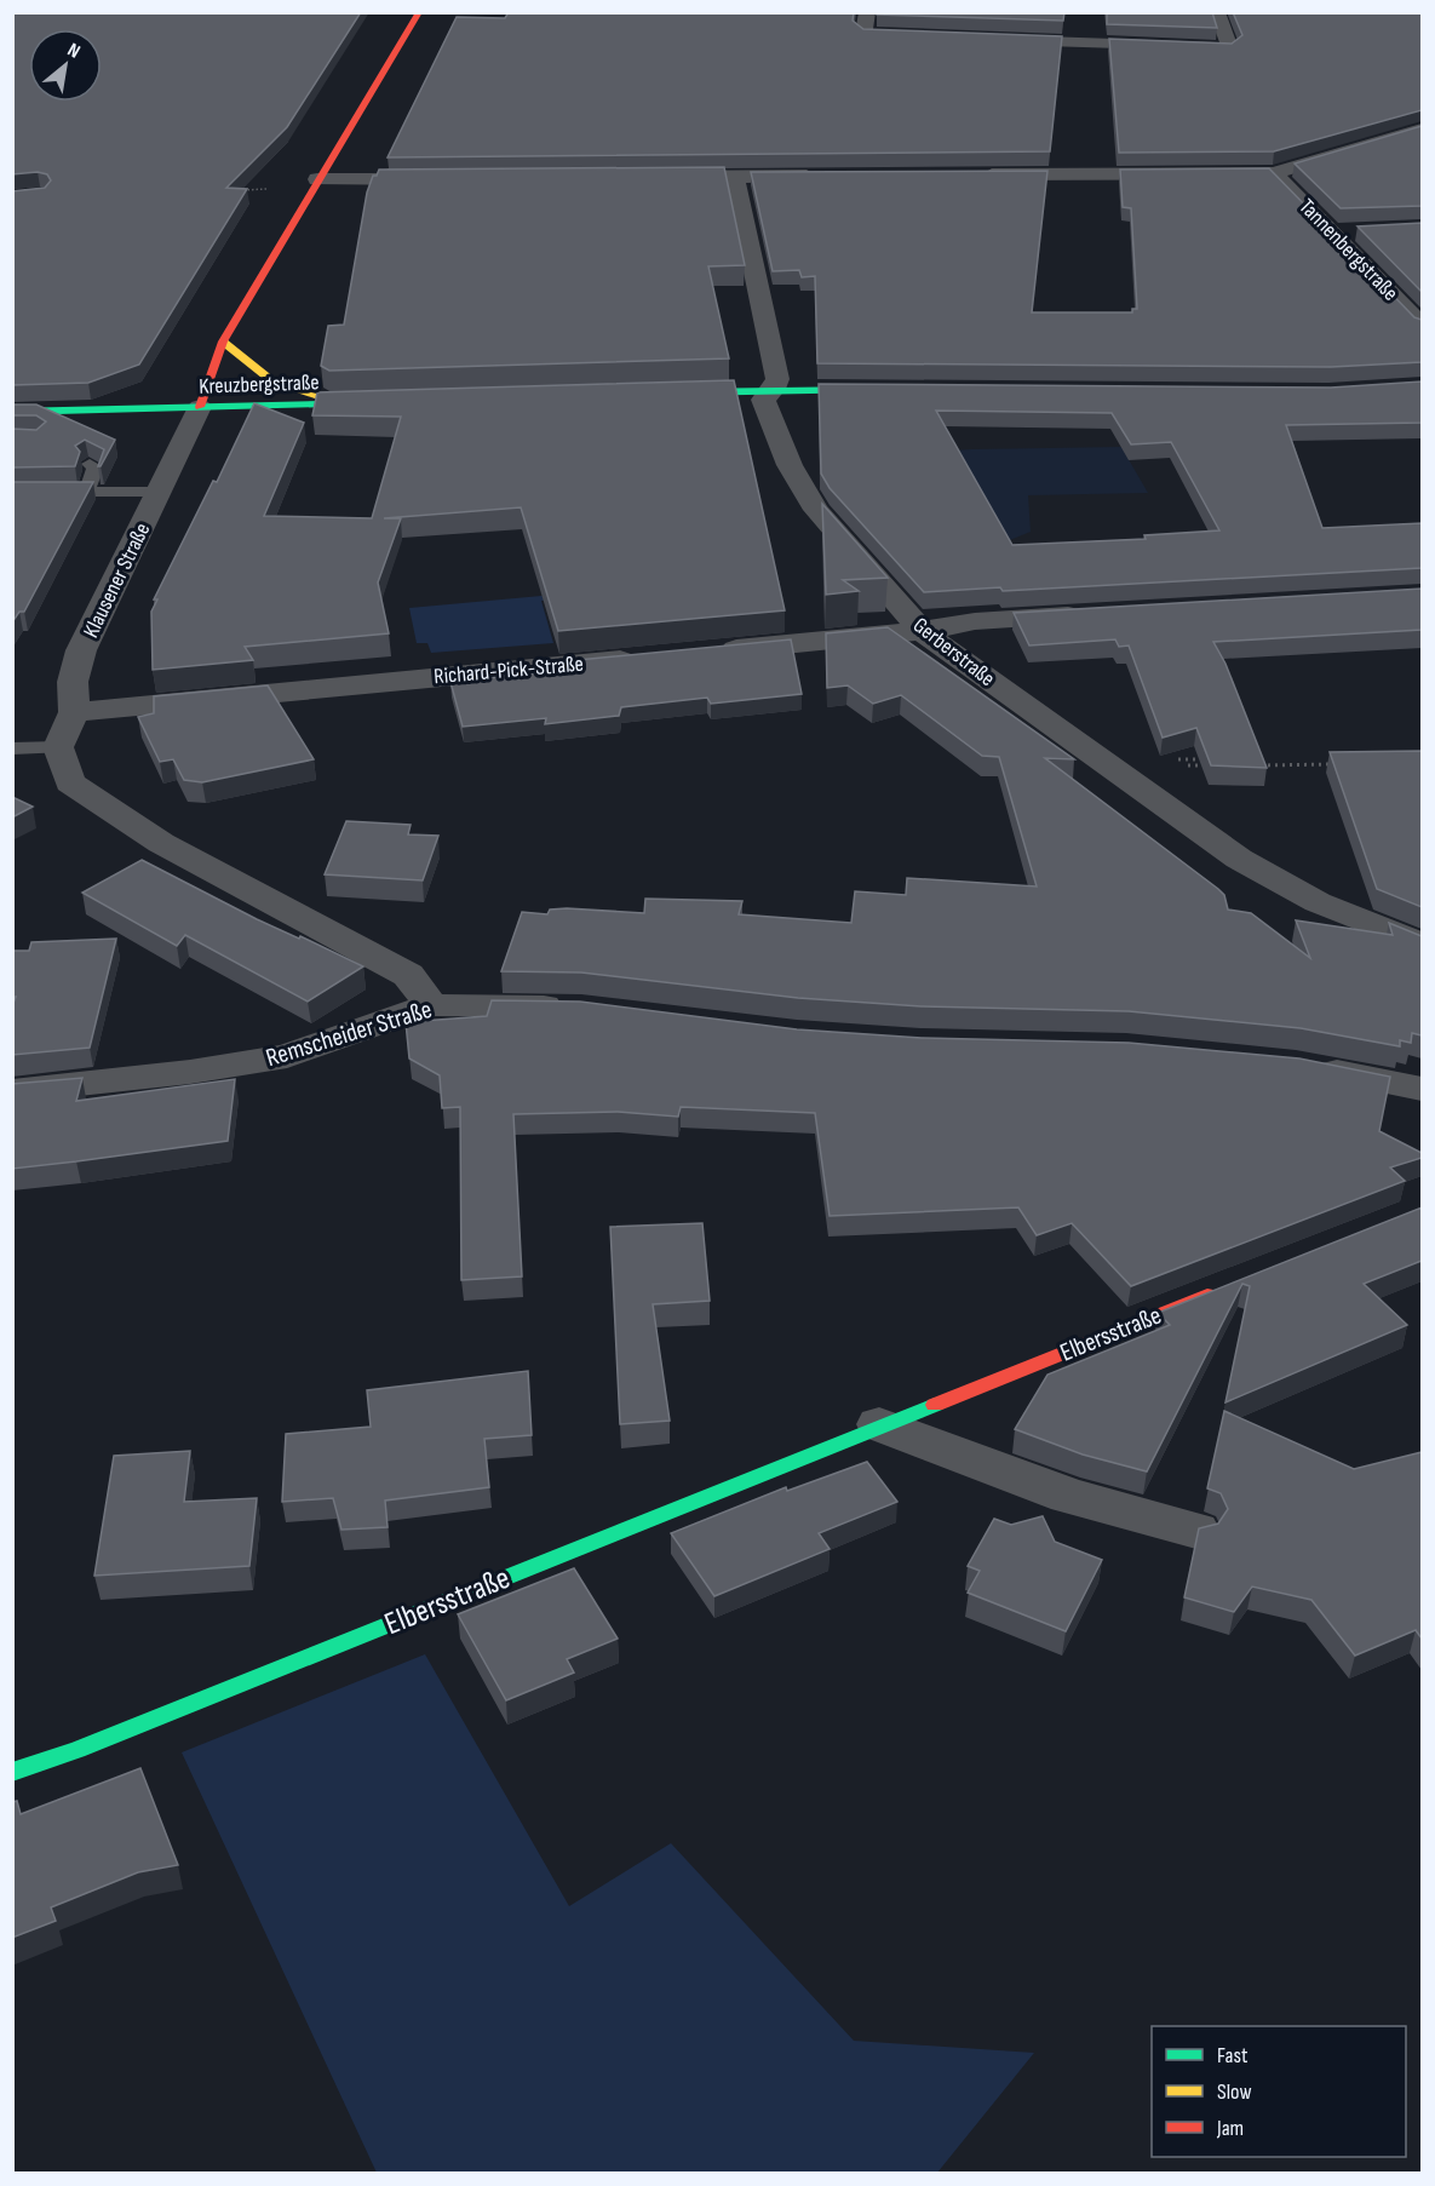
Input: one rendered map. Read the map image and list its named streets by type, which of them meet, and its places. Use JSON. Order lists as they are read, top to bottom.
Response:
{
  "streets": {
    "main road": ["Kreuzbergstraße", "Klausener Straße", "Elbersstraße"],
    "street": [
      "Tannenbergstraße",
      "Gerberstraße",
      "Richard-Pick-Straße",
      "Remscheider Straße"
    ]
  },
  "crossings": [
    ["Kreuzbergstraße", "Klausener Straße"],
    ["Klausener Straße", "Richard-Pick-Straße"]
  ],
  "legend": ["Fast", "Slow", "Jam"],
  "north": "top right"
}
